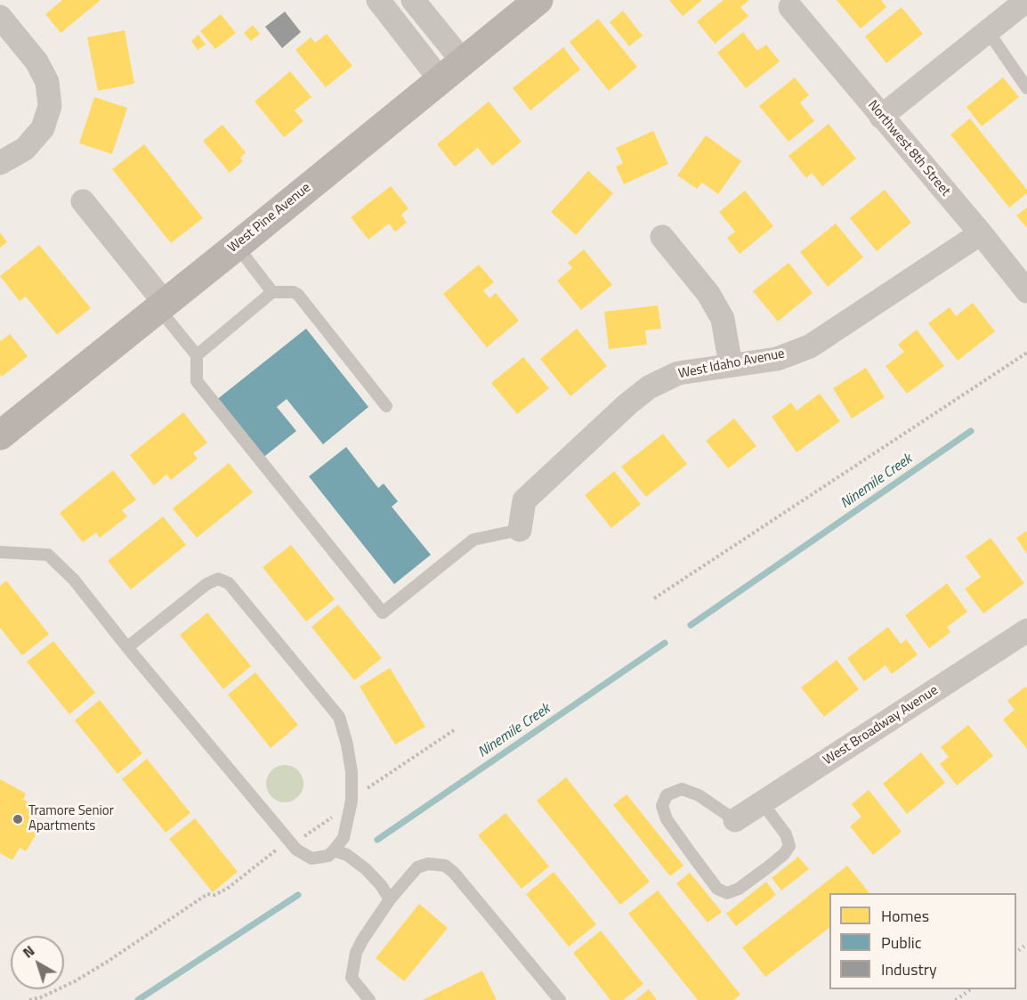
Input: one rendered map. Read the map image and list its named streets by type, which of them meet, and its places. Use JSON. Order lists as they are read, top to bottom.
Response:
{
  "streets": {
    "street": [
      "Northwest 8th Street",
      "West Pine Avenue",
      "West Idaho Avenue",
      "West Broadway Avenue"
    ]
  },
  "crossings": [
    ["Northwest 8th Street", "West Idaho Avenue"]
  ],
  "water": ["Ninemile Creek"],
  "places": ["Tramore Senior Apartments"],
  "legend": ["Homes", "Public", "Industry"],
  "north": "top left"
}
